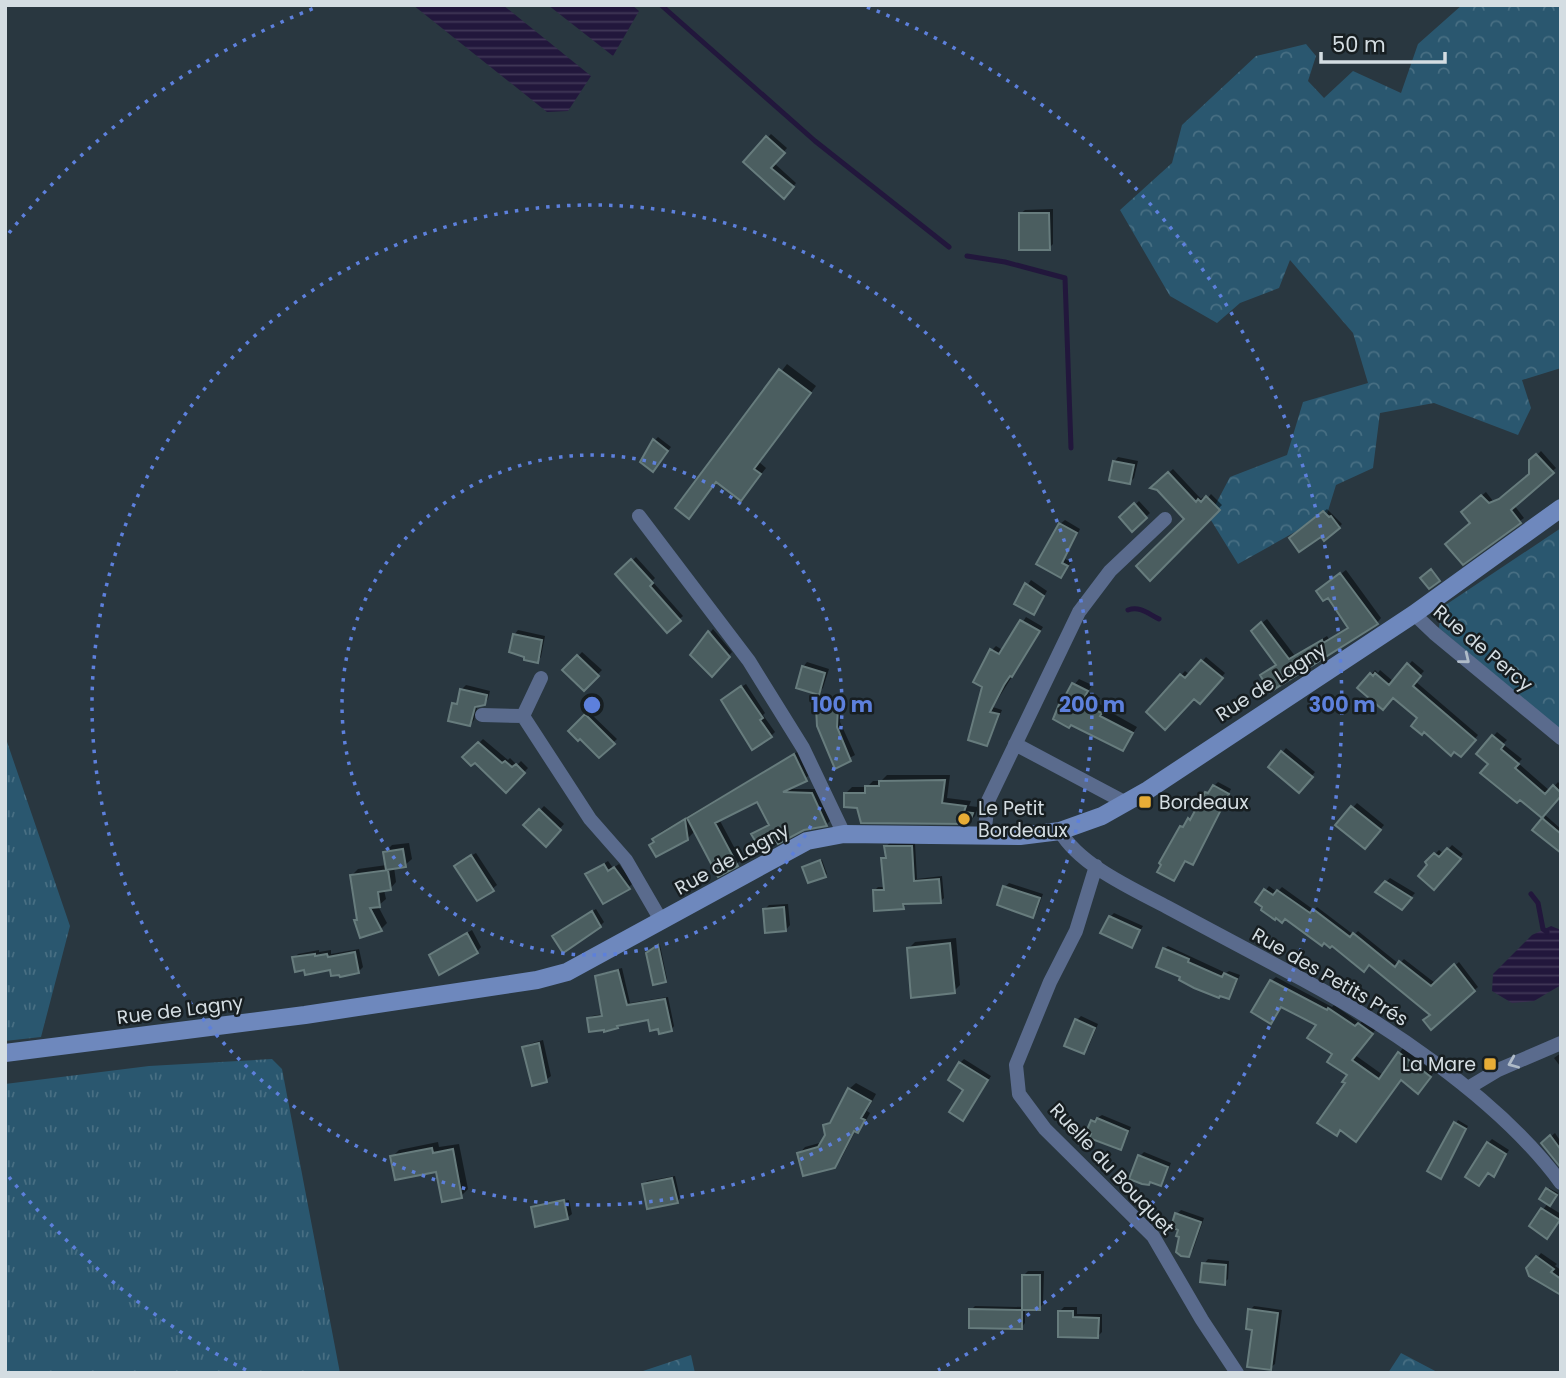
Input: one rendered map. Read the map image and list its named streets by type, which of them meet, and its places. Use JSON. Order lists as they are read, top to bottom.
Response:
{
  "streets": {
    "main road": ["Rue de Lagny"],
    "street": ["Rue de Percy", "Rue des Petits Prés", "Ruelle du Bouquet"]
  },
  "crossings": [
    ["Rue de Percy", "Rue de Lagny"],
    ["Rue de Lagny", "Rue des Petits Prés"],
    ["Rue des Petits Prés", "Ruelle du Bouquet"]
  ],
  "one_way": ["Rue de Percy"],
  "places": {
    "transit": ["Bordeaux", "La Mare"],
    "other": ["Le Petit Bordeaux"]
  },
  "scale_bar": "50 m",
  "rings": ["100 m", "200 m", "300 m"]
}
